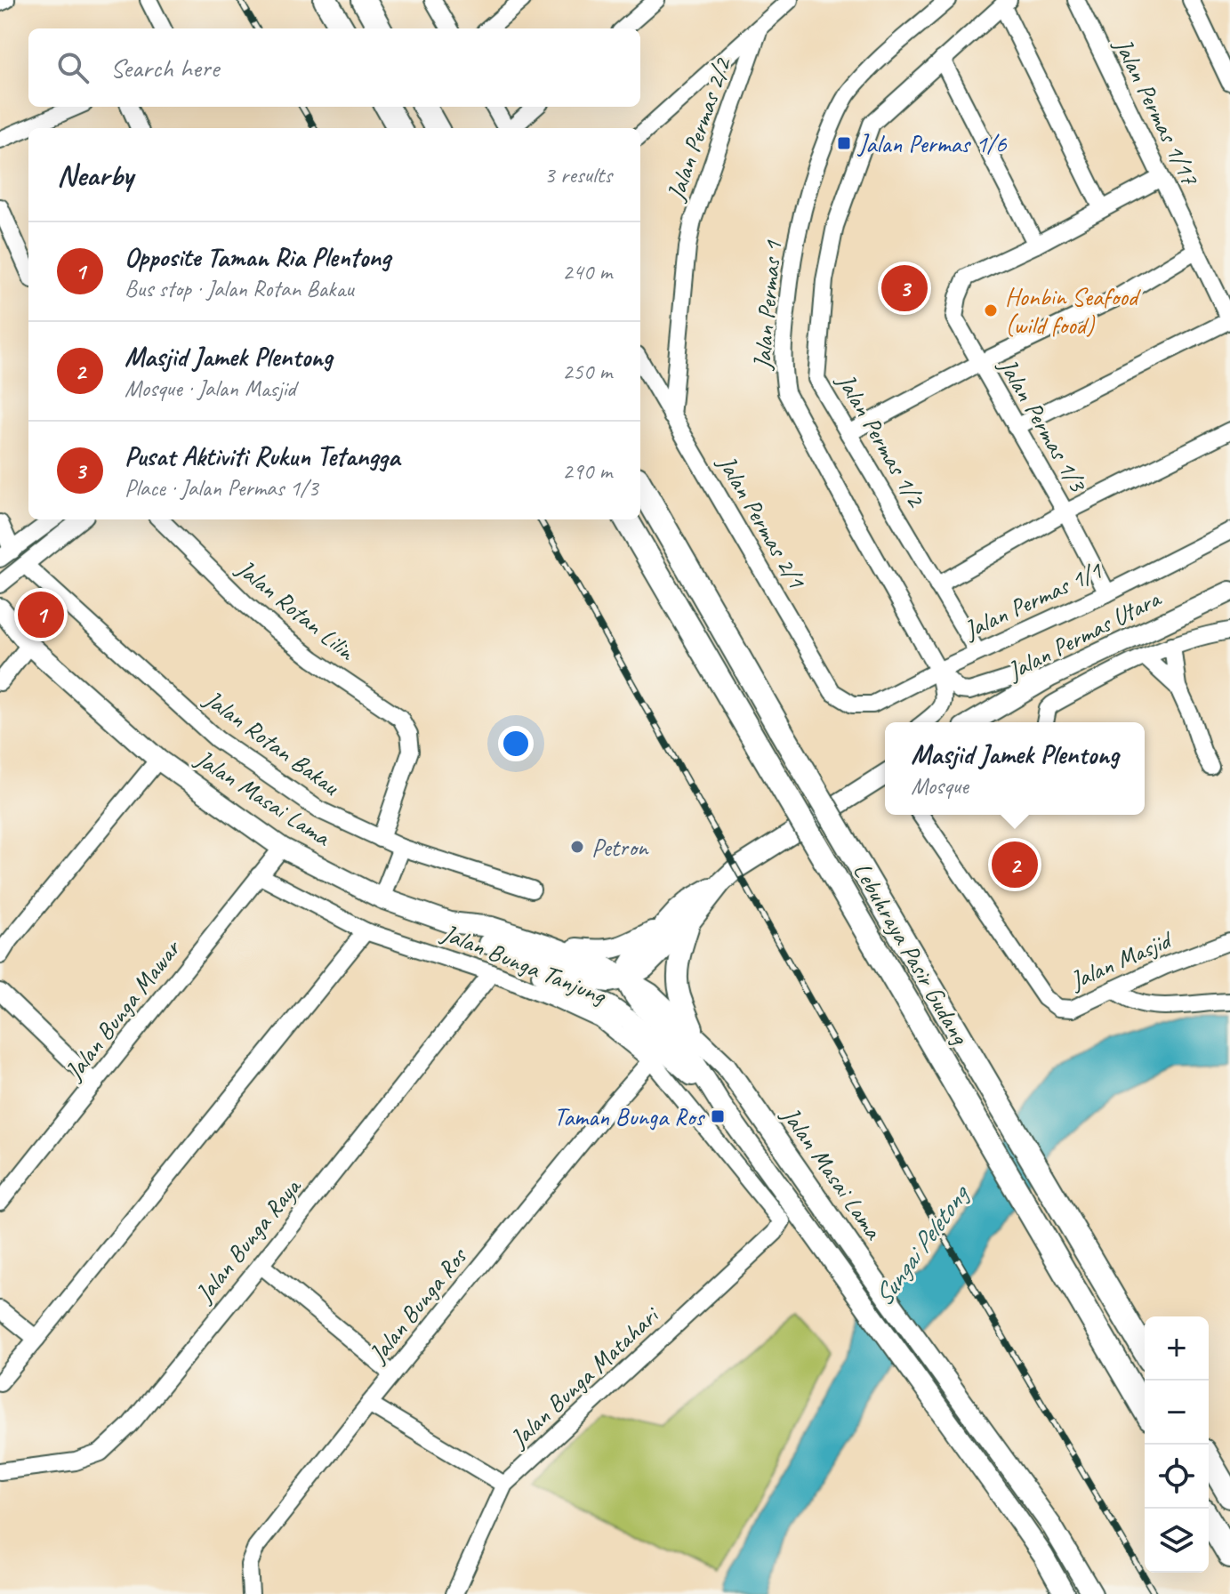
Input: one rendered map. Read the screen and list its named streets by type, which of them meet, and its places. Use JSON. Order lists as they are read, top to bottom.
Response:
{
  "streets": {
    "highway": ["Lebuhraya Pasir Gudang"],
    "main road": ["Jalan Permas Utara", "Jalan Masai Lama"],
    "street": [
      "Jalan Permas 1/17",
      "Jalan Permas 2/2",
      "Jalan Permas 1",
      "Jalan Permas 1/3",
      "Jalan Permas 1/2",
      "Jalan Permas 2/1",
      "Jalan Permas 1/1",
      "Jalan Rotan Lilin",
      "Jalan Rotan Bakau",
      "Jalan Masjid",
      "Jalan Bunga Tanjung",
      "Jalan Bunga Mawar",
      "Jalan Bunga Raya",
      "Jalan Bunga Ros",
      "Jalan Bunga Matahari"
    ]
  },
  "crossings": [
    ["Jalan Permas 2/2", "Jalan Permas 2/1"],
    ["Jalan Permas 1", "Jalan Permas 1/1"],
    ["Jalan Permas 1", "Jalan Permas Utara"],
    ["Jalan Permas 1/3", "Jalan Permas 1/1"],
    ["Jalan Permas 1/2", "Jalan Permas 1/1"],
    ["Jalan Permas 2/1", "Jalan Permas 1/1"],
    ["Jalan Rotan Lilin", "Jalan Rotan Bakau"],
    ["Jalan Masai Lama", "Jalan Bunga Mawar"],
    ["Jalan Bunga Tanjung", "Jalan Bunga Mawar"],
    ["Jalan Bunga Tanjung", "Jalan Bunga Raya"],
    ["Jalan Bunga Tanjung", "Jalan Bunga Ros"],
    ["Jalan Bunga Tanjung", "Jalan Bunga Matahari"]
  ],
  "water": ["Sungai Peletong"],
  "places": {
    "transit": ["Jalan Permas 1/6", "Taman Bunga Ros"],
    "other": ["Honbin Seafood (wild food)", "Petron"]
  },
  "page": {
    "search": "Search here",
    "heading": ["Nearby", "3 results"],
    "list": [
      {
        "mark": "1",
        "name": "Opposite Taman Ria Plentong",
        "note": "Bus stop · Jalan Rotan Bakau",
        "value": "240 m"
      },
      {
        "mark": "2",
        "name": "Masjid Jamek Plentong",
        "note": "Mosque · Jalan Masjid",
        "value": "250 m"
      },
      {
        "mark": "3",
        "name": "Pusat Aktiviti Rukun Tetangga",
        "note": "Place · Jalan Permas 1/3",
        "value": "290 m"
      }
    ],
    "pins": ["3", "1", "2"],
    "popup": ["Masjid Jamek Plentong", "Mosque"],
    "map_buttons": ["+", "−"]
  }
}
